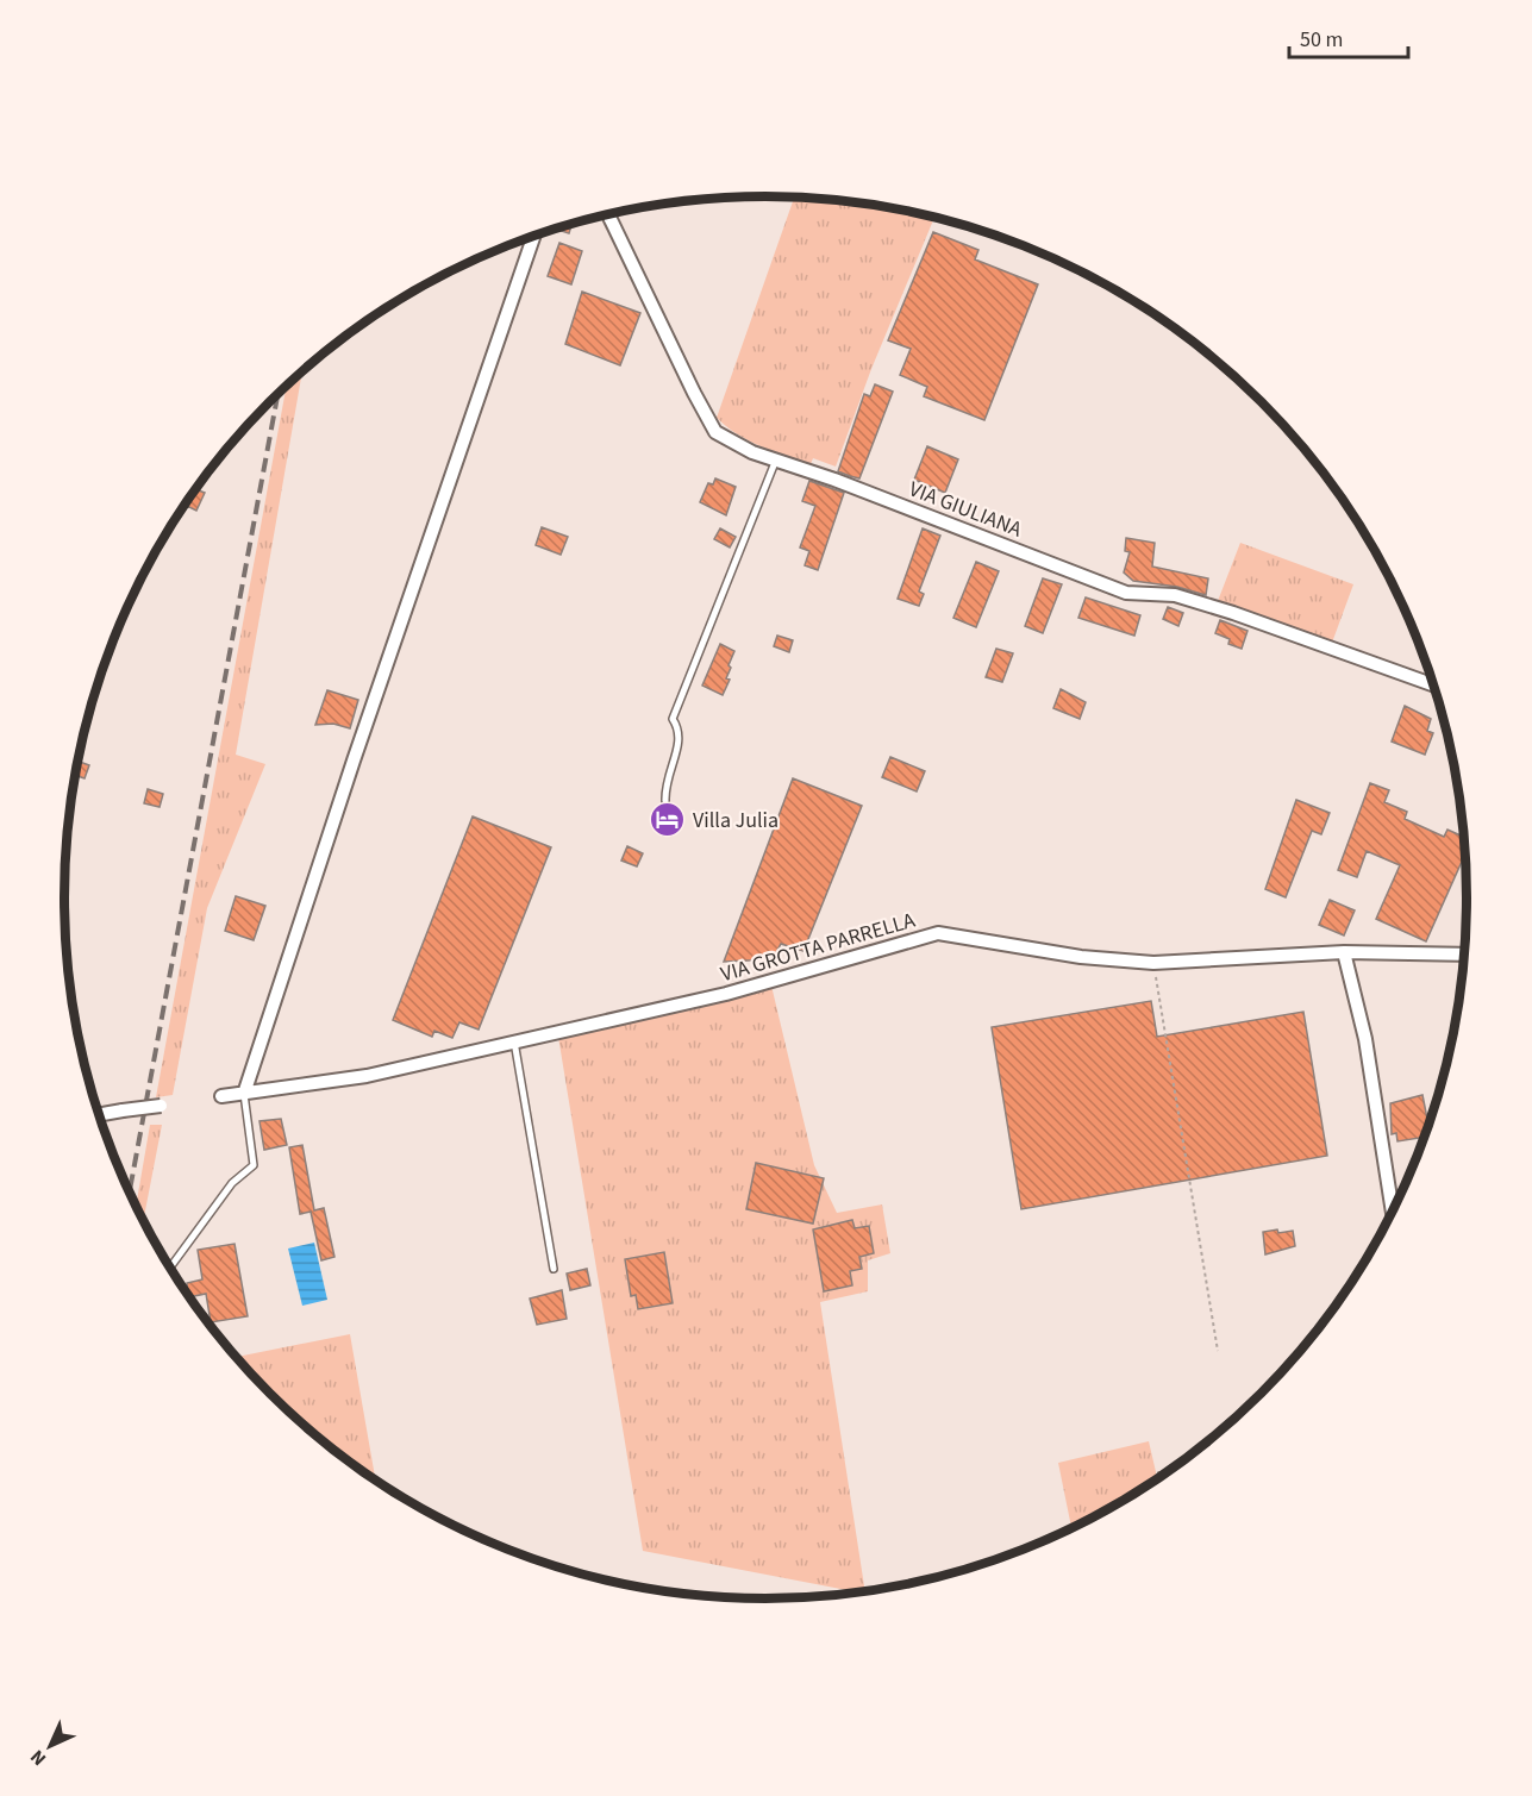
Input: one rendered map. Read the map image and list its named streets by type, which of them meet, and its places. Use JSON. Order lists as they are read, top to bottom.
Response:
{
  "streets": {
    "street": ["VIA GIULIANA", "VIA GROTTA PARRELLA"]
  },
  "places": {
    "hotel": ["Villa Julia"]
  },
  "scale_bar": "50 m",
  "north": "bottom left"
}
